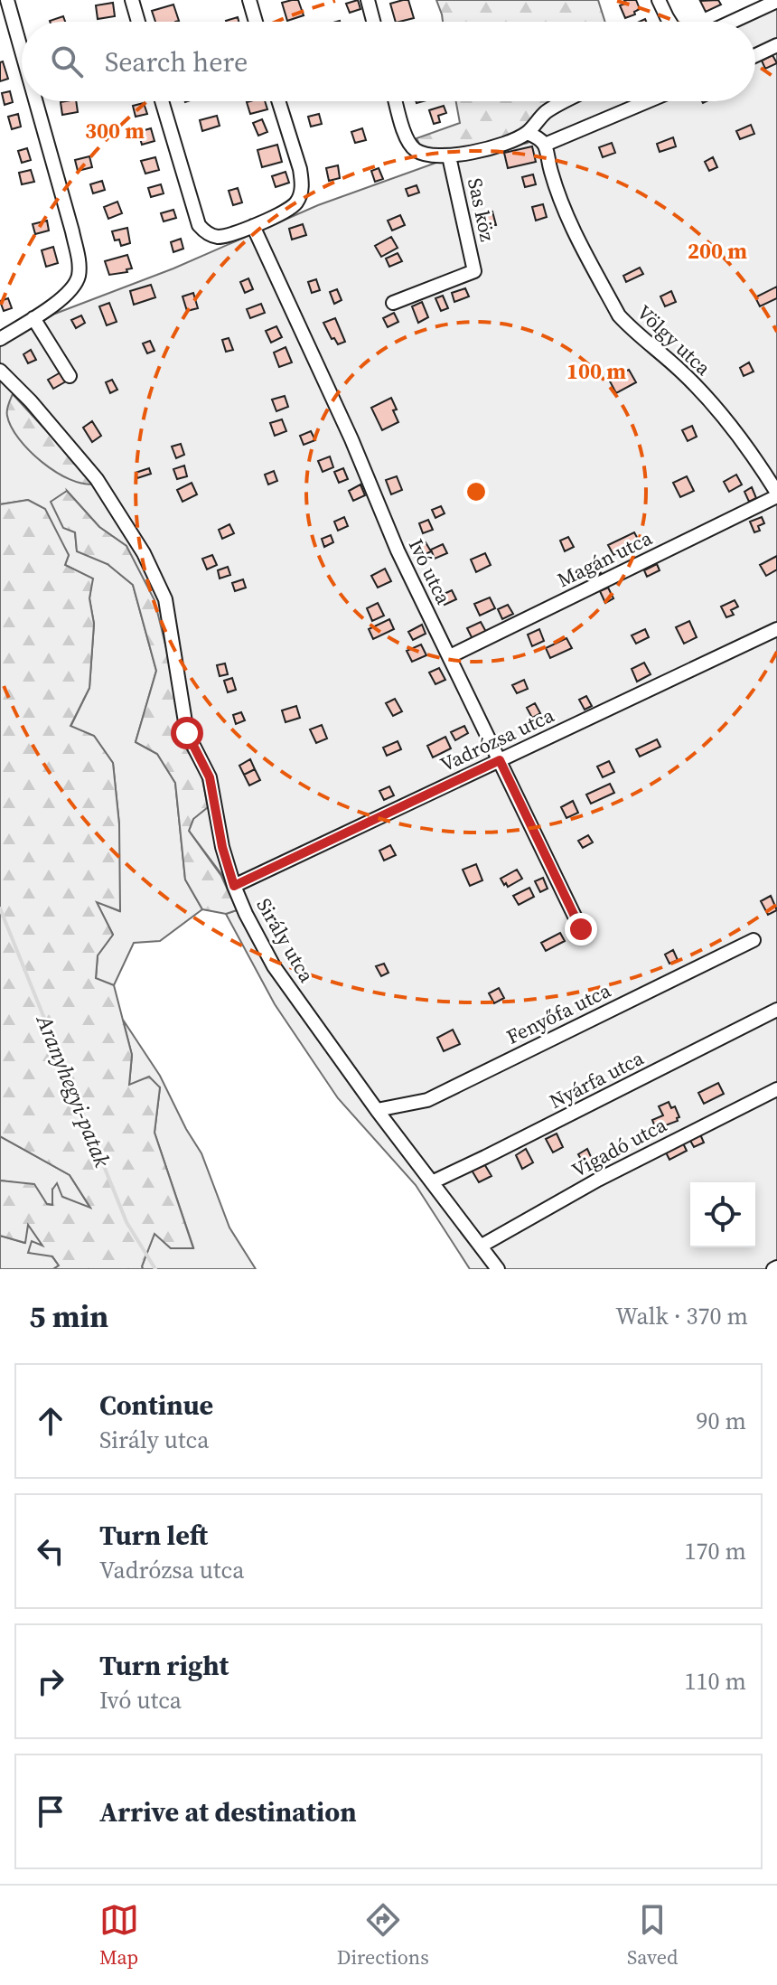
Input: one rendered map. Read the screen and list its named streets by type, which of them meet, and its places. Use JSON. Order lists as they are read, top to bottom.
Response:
{
  "streets": {
    "street": [
      "Sas köz",
      "Völgy utca",
      "Magán utca",
      "Ivó utca",
      "Vadrózsa utca",
      "Sirály utca",
      "Fenyőfa utca",
      "Nyárfa utca",
      "Vigadó utca"
    ]
  },
  "crossings": [
    ["Völgy utca", "Magán utca"],
    ["Magán utca", "Ivó utca"],
    ["Ivó utca", "Vadrózsa utca"],
    ["Vadrózsa utca", "Sirály utca"],
    ["Sirály utca", "Fenyőfa utca"],
    ["Sirály utca", "Nyárfa utca"],
    ["Sirály utca", "Vigadó utca"]
  ],
  "water": ["Aranyhegyi-patak"],
  "page": {
    "search": "Search here",
    "heading": ["5 min", "Walk · 370 m"],
    "list": [
      ["Continue", "Sirály utca", "90 m"],
      ["Turn left", "Vadrózsa utca", "170 m"],
      ["Turn right", "Ivó utca", "110 m"],
      "Arrive at destination"
    ],
    "nav": ["Map", "Directions", "Saved"]
  },
  "rings": ["300 m", "200 m", "100 m"]
}
